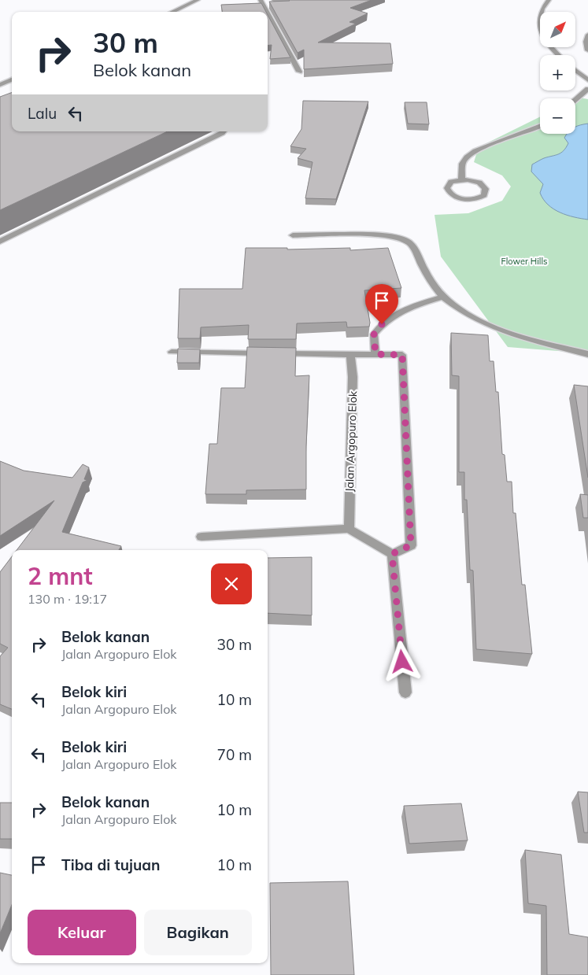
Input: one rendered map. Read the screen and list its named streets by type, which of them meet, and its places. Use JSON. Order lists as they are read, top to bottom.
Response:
{
  "streets": {
    "street": ["Jalan Argopuro Elok"]
  },
  "parks": ["Flower Hills"],
  "north": "top right",
  "page": {
    "map_buttons": ["+", "−"],
    "turn": ["30 m", "Belok kanan"],
    "then": "Lalu",
    "heading": ["2 mnt", "130 m · 19:17"],
    "list": [
      {
        "name": "Belok kanan",
        "note": "Jalan Argopuro Elok",
        "value": "30 m"
      },
      {
        "name": "Belok kiri",
        "note": "Jalan Argopuro Elok",
        "value": "10 m"
      },
      {
        "name": "Belok kiri",
        "note": "Jalan Argopuro Elok",
        "value": "70 m"
      },
      {
        "name": "Belok kanan",
        "note": "Jalan Argopuro Elok",
        "value": "10 m"
      },
      {
        "name": "Tiba di tujuan",
        "value": "10 m"
      }
    ],
    "buttons": ["Keluar", "Bagikan"]
  }
}
